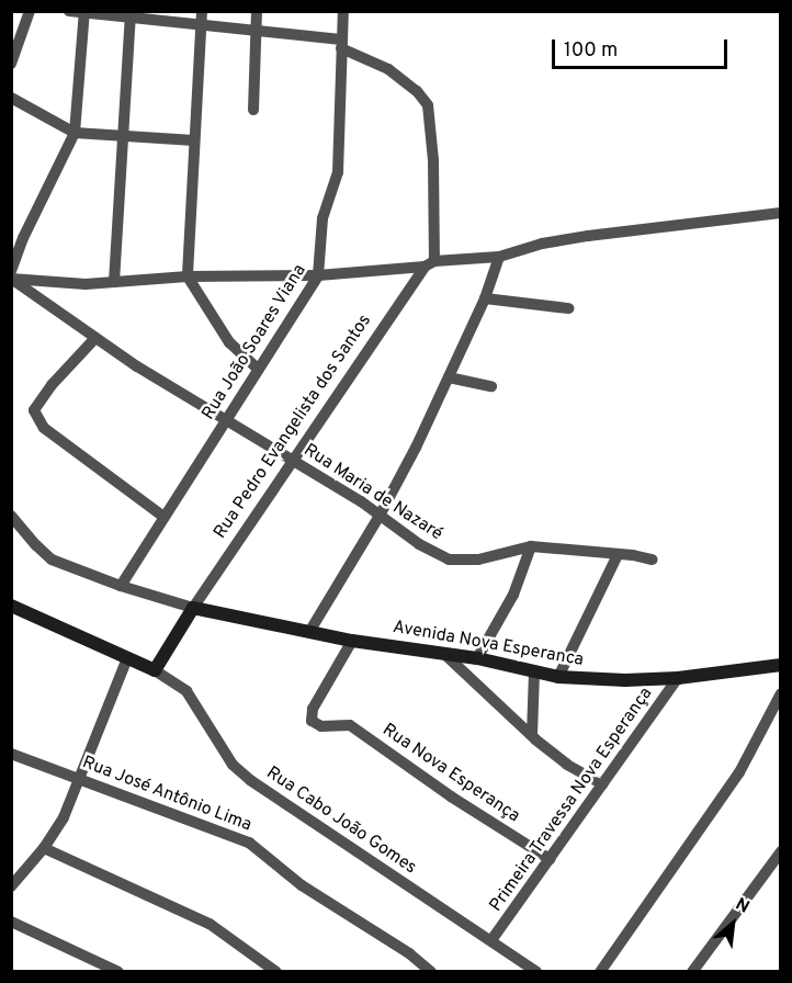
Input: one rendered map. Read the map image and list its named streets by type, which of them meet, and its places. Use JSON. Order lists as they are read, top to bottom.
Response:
{
  "streets": {
    "main road": ["Avenida Nova Esperanca"],
    "street": [
      "Rua João Soares Viana",
      "Rua Pedro Evangelista dos Santos",
      "Rua Maria de Nazaré",
      "Rua Nova Esperança",
      "Rua José Antônio Lima",
      "Primeira Travessa Nova Esperança",
      "Rua Cabo João Gomes"
    ]
  },
  "crossings": [
    ["Rua João Soares Viana", "Rua Maria de Nazaré"],
    ["Rua Pedro Evangelista dos Santos", "Rua Maria de Nazaré"],
    ["Rua Pedro Evangelista dos Santos", "Avenida Nova Esperanca"],
    ["Avenida Nova Esperanca", "Rua Nova Esperança"],
    ["Avenida Nova Esperanca", "Primeira Travessa Nova Esperança"],
    ["Rua Nova Esperança", "Primeira Travessa Nova Esperança"],
    ["Primeira Travessa Nova Esperança", "Rua Cabo João Gomes"]
  ],
  "scale_bar": "100 m",
  "north": "top right"
}
